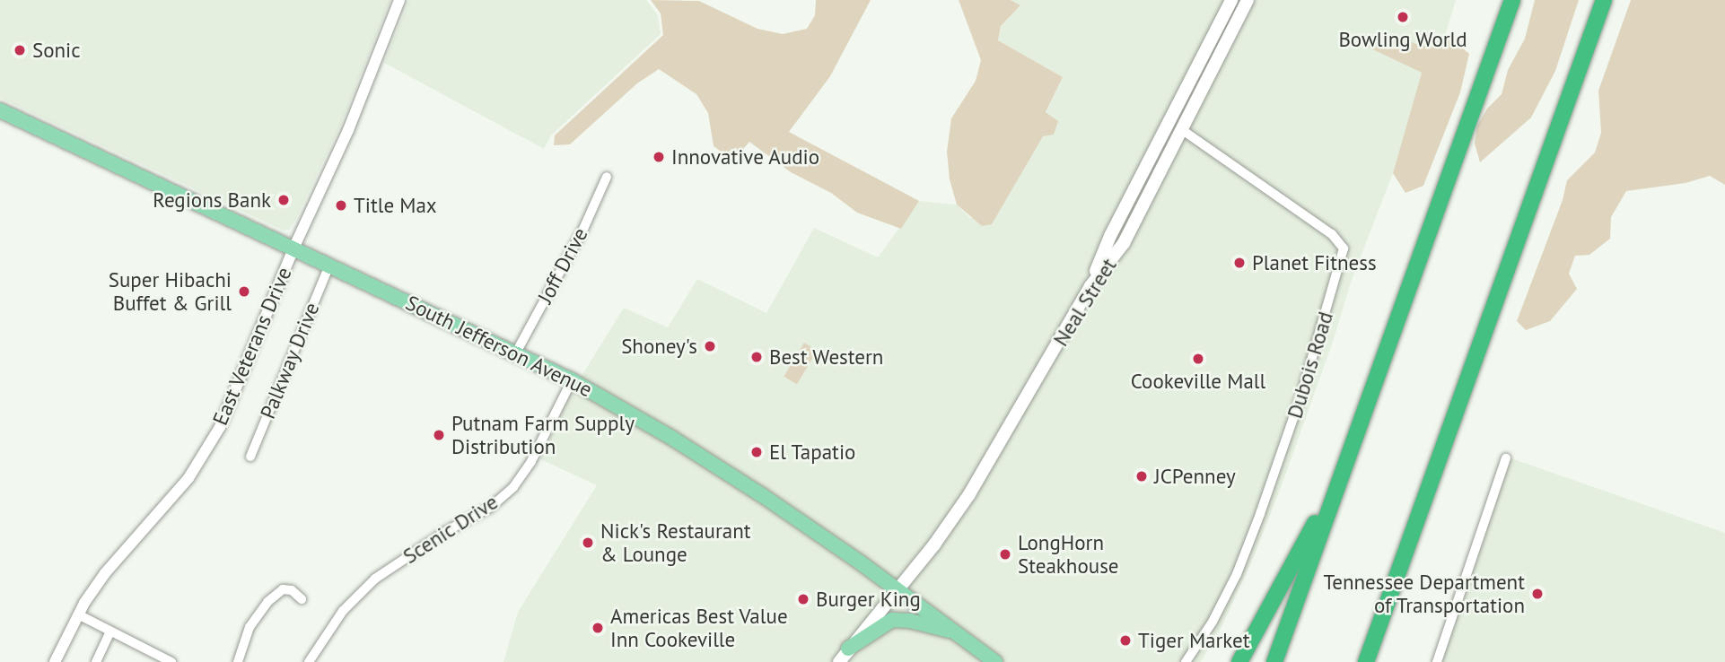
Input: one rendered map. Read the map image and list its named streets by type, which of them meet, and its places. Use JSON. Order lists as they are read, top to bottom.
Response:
{
  "streets": {
    "main road": ["Neal Street", "South Jefferson Avenue"],
    "street": [
      "Joff Drive",
      "East Veterans Drive",
      "Palkway Drive",
      "Dubois Road",
      "Scenic Drive"
    ]
  },
  "crossings": [
    ["Joff Drive", "South Jefferson Avenue"],
    ["Neal Street", "South Jefferson Avenue"],
    ["Neal Street", "Dubois Road"],
    ["East Veterans Drive", "South Jefferson Avenue"],
    ["South Jefferson Avenue", "Palkway Drive"],
    ["South Jefferson Avenue", "Scenic Drive"]
  ],
  "places": [
    "Bowling World",
    "Sonic",
    "Innovative Audio",
    "Regions Bank",
    "Title Max",
    "Planet Fitness",
    "Super Hibachi Buffet & Grill",
    "Shoney's",
    "Best Western",
    "Cookeville Mall",
    "Putnam Farm Supply Distribution",
    "El Tapatio",
    "JCPenney",
    "Nick's Restaurant & Lounge",
    "LongHorn Steakhouse",
    "Tennessee Department of Transportation",
    "Burger King",
    "Americas Best Value Inn Cookeville",
    "Tiger Market"
  ]
}
